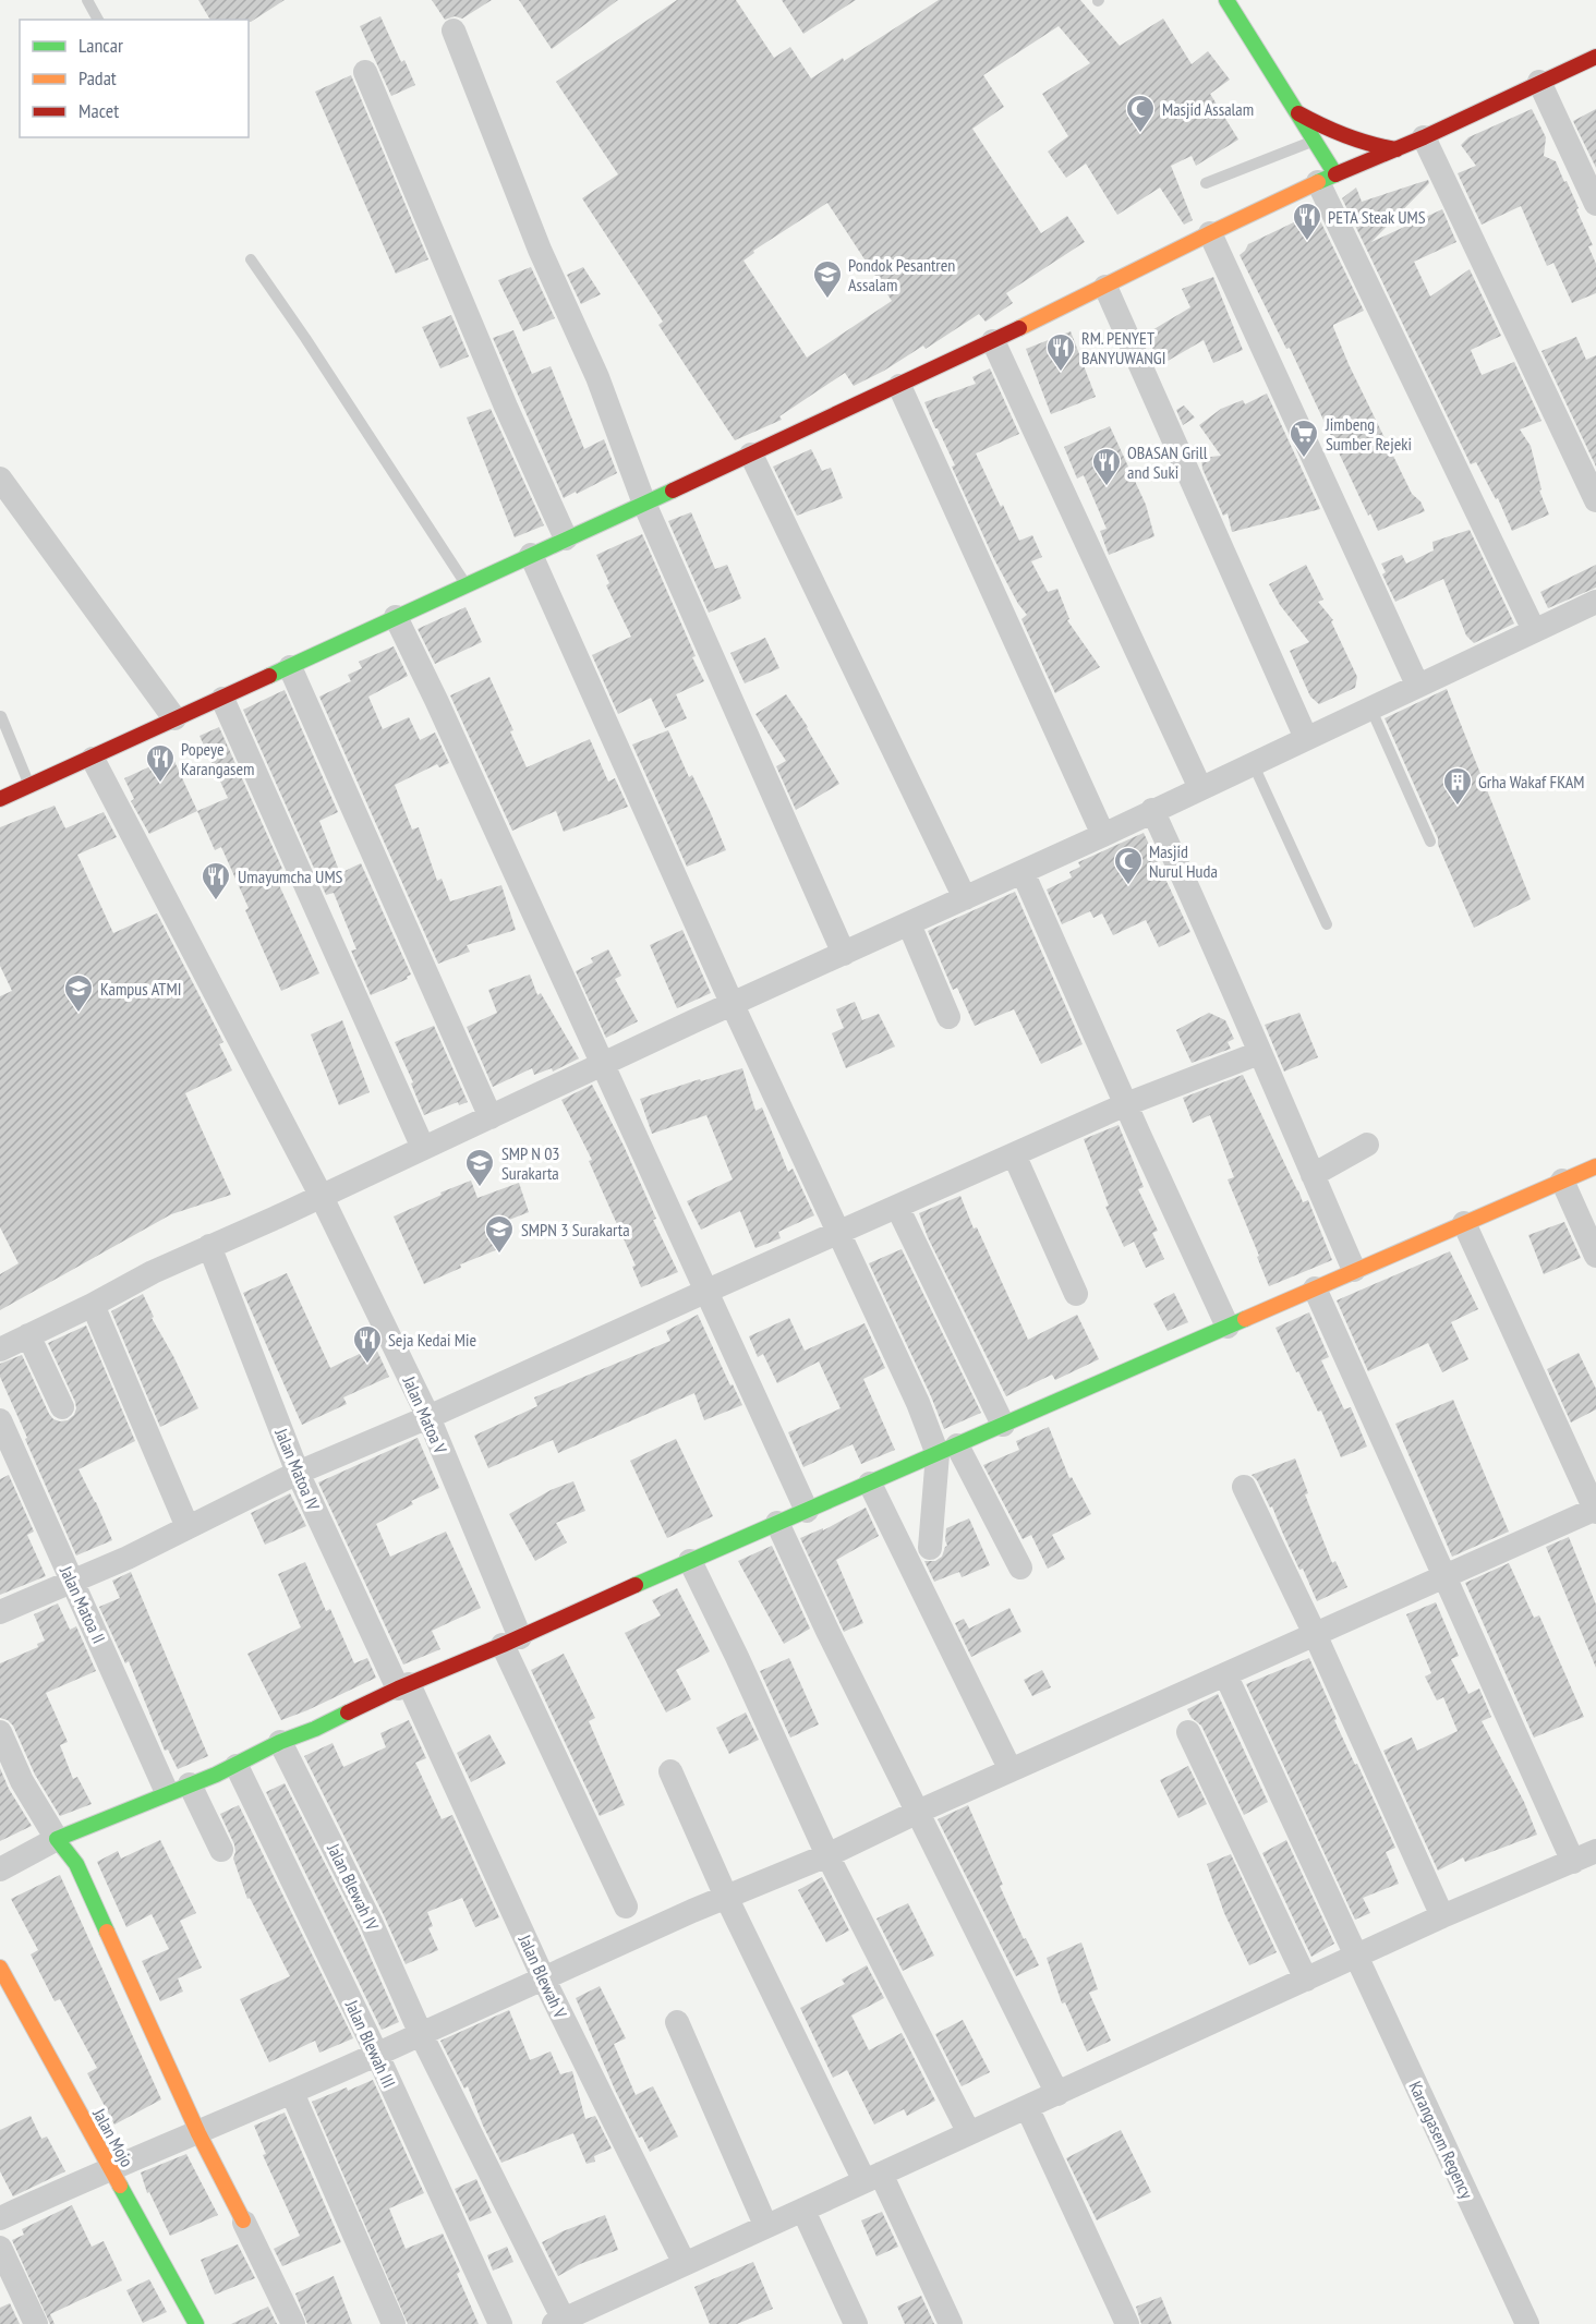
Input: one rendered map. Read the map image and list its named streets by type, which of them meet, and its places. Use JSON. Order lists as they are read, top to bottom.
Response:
{
  "streets": {
    "street": [
      "Jalan Matoa V",
      "Jalan Matoa IV",
      "Jalan Matoa II",
      "Jalan Blewah IV",
      "Jalan Blewah V",
      "Jalan Blewah III",
      "Jalan Mojo",
      "Karangasem Regency"
    ]
  },
  "crossings": [
    ["Jalan Matoa IV", "Jalan Blewah V"]
  ],
  "places": {
    "mosque": ["Masjid Assalam", "Masjid Nurul Huda"],
    "restaurant": [
      "PETA Steak UMS",
      "RM. PENYET BANYUWANGI",
      "OBASAN Grill and Suki",
      "Popeye Karangasem",
      "Umayumcha UMS",
      "Seja Kedai Mie"
    ],
    "school or university": [
      "Pondok Pesantren Assalam",
      "Kampus ATMI",
      "SMP N 03 Surakarta",
      "SMPN 3 Surakarta"
    ],
    "supermarket": ["Jimbeng Sumber Rejeki"],
    "building": ["Grha Wakaf FKAM"]
  },
  "legend": ["Lancar", "Padat", "Macet"]
}
